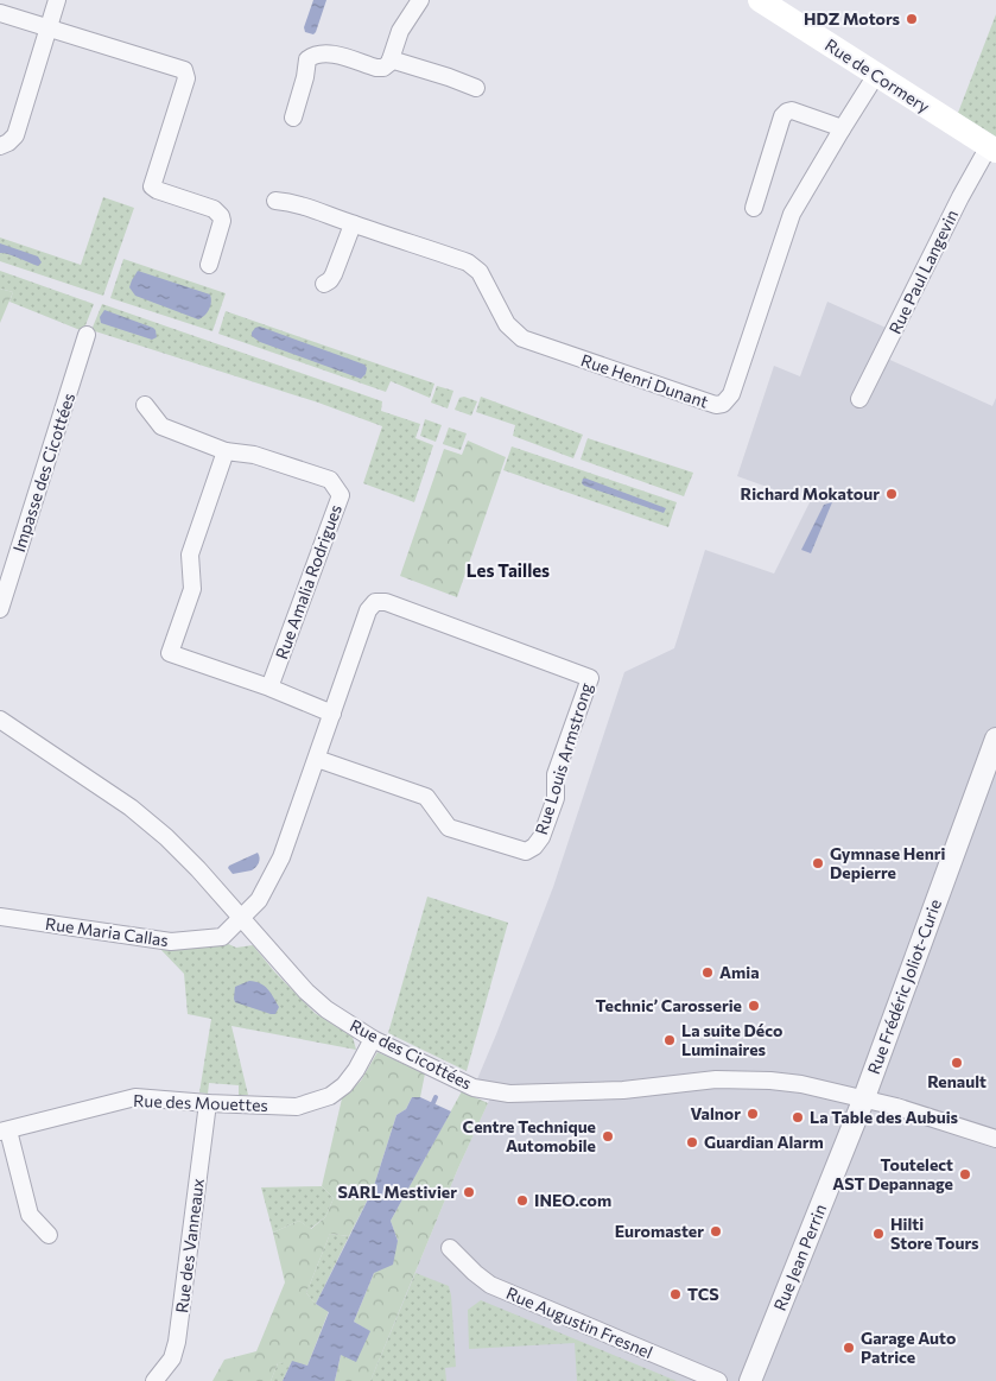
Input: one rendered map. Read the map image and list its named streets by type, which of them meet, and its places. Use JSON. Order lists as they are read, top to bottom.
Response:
{
  "streets": {
    "main road": ["Rue de Cormery"],
    "street": [
      "Rue Paul Langevin",
      "Rue Henri Dunant",
      "Impasse des Cicottées",
      "Rue Amalia Rodrigues",
      "Rue Louis Armstrong",
      "Rue Maria Callas",
      "Rue Frédéric Joliot-Curie",
      "Rue des Cicottées",
      "Rue des Mouettes",
      "Rue des Vanneaux",
      "Rue Jean Perrin",
      "Rue Augustin Fresnel"
    ]
  },
  "crossings": [
    ["Rue de Cormery", "Rue Paul Langevin"],
    ["Rue Louis Armstrong", "Rue Maria Callas"],
    ["Rue Louis Armstrong", "Rue des Cicottées"],
    ["Rue Maria Callas", "Rue des Cicottées"],
    ["Rue Frédéric Joliot-Curie", "Rue des Cicottées"],
    ["Rue Frédéric Joliot-Curie", "Rue Jean Perrin"],
    ["Rue des Cicottées", "Rue des Mouettes"],
    ["Rue des Cicottées", "Rue Jean Perrin"],
    ["Rue des Mouettes", "Rue des Vanneaux"]
  ],
  "districts": ["Les Tailles"],
  "places": [
    "HDZ Motors",
    "Richard Mokatour",
    "Gymnase Henri Depierre",
    "Amia",
    "Technic’ Carosserie",
    "La suite Déco Luminaires",
    "Renault",
    "Valnor",
    "La Table des Aubuis",
    "Centre Technique Automobile",
    "Guardian Alarm",
    "Toutelect AST Depannage",
    "SARL Mestivier",
    "INEO.com",
    "Euromaster",
    "Hilti Store Tours",
    "TCS",
    "Garage Auto Patrice"
  ]
}
